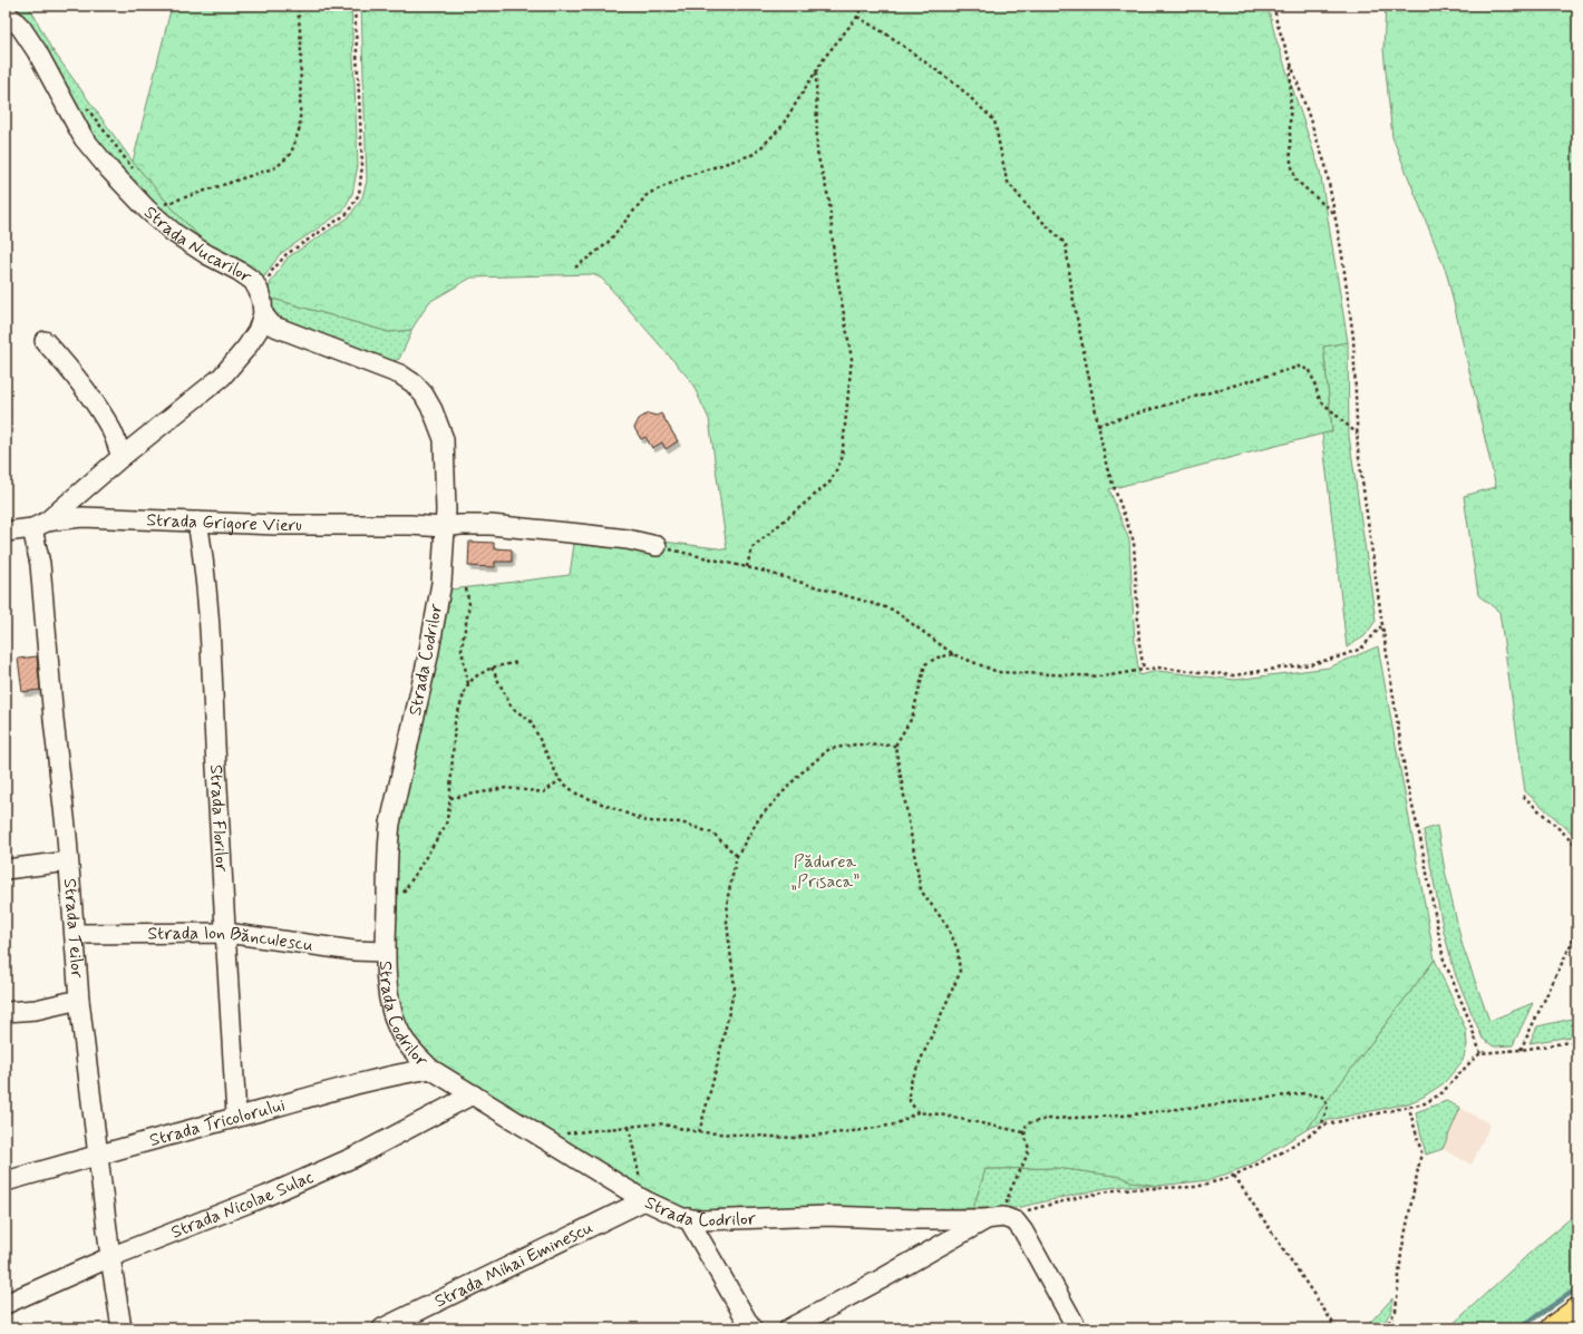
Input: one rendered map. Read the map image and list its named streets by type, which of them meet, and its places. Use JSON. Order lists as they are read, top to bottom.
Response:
{
  "streets": {
    "street": [
      "Strada Nucarilor",
      "Strada Grigore Vieru",
      "Strada Codrilor",
      "Strada Florilor",
      "Strada Teilor",
      "Strada Ion Bănculescu",
      "Strada Tricolorului",
      "Strada Nicolae Sulac",
      "Strada Mihai Eminescu"
    ]
  },
  "crossings": [
    ["Strada Nucarilor", "Strada Codrilor"],
    ["Strada Grigore Vieru", "Strada Codrilor"],
    ["Strada Grigore Vieru", "Strada Florilor"],
    ["Strada Grigore Vieru", "Strada Teilor"],
    ["Strada Codrilor", "Strada Ion Bănculescu"],
    ["Strada Codrilor", "Strada Tricolorului"],
    ["Strada Codrilor", "Strada Nicolae Sulac"],
    ["Strada Codrilor", "Strada Mihai Eminescu"],
    ["Strada Florilor", "Strada Ion Bănculescu"],
    ["Strada Florilor", "Strada Tricolorului"],
    ["Strada Teilor", "Strada Ion Bănculescu"],
    ["Strada Teilor", "Strada Tricolorului"],
    ["Strada Teilor", "Strada Nicolae Sulac"]
  ],
  "parks": ["Pădurea „Prisaca”"]
}
